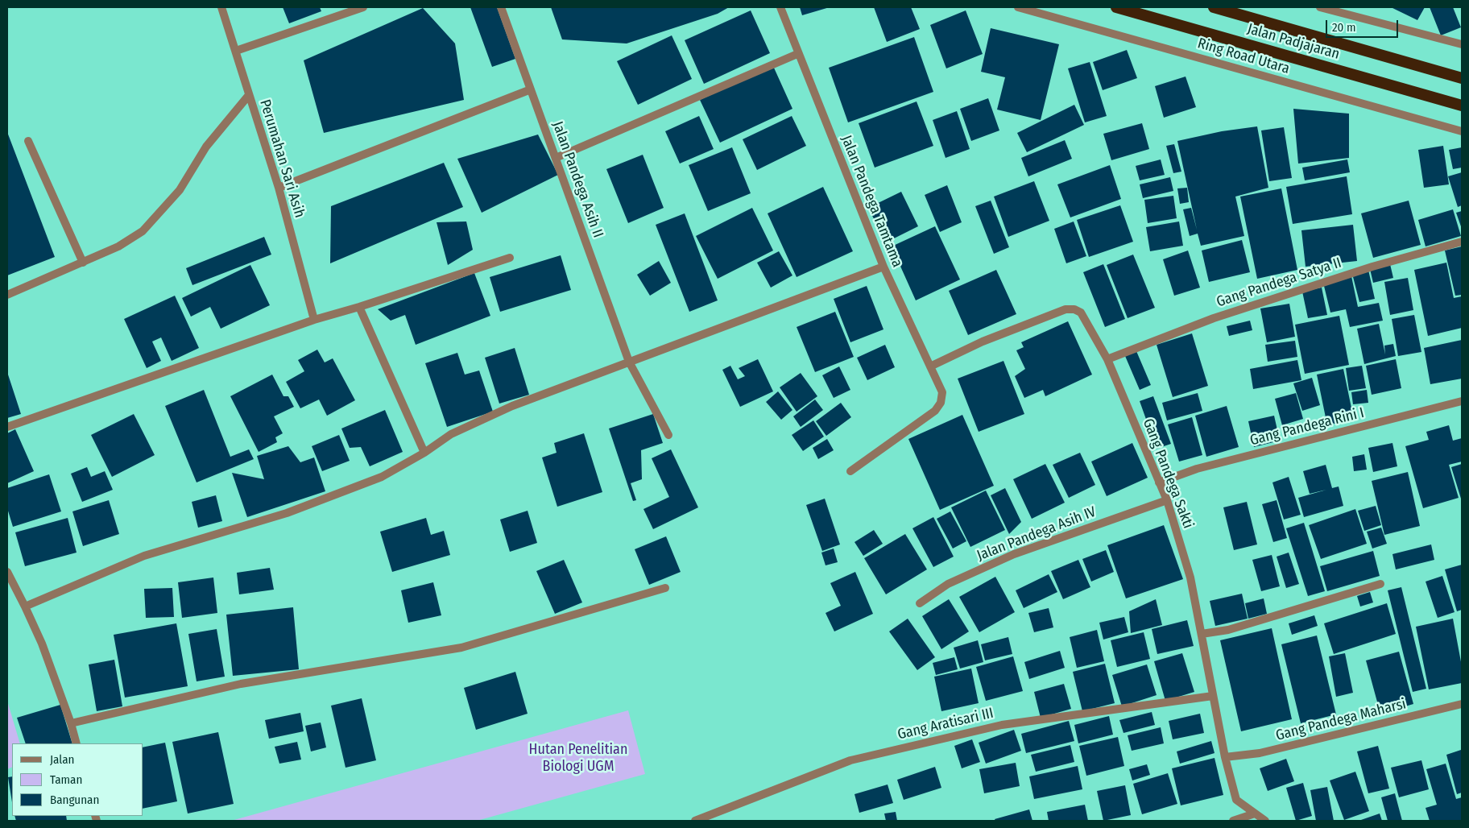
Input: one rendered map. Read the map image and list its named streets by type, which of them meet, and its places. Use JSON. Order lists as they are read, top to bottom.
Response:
{
  "streets": {
    "highway": ["Jalan Padjajaran"],
    "street": [
      "Ring Road Utara",
      "Perumahan Sari Asih",
      "Jalan Pandega Asih II",
      "Jalan Pandega Tamtama",
      "Gang Pandega Satya II",
      "Gang Pandega Rini I",
      "Gang Pandega Sakti",
      "Jalan Pandega Asih IV",
      "Gang Pandega Maharsi",
      "Gang Aratisari III"
    ]
  },
  "crossings": [
    ["Jalan Pandega Tamtama", "Gang Pandega Sakti"],
    ["Gang Pandega Satya II", "Gang Pandega Sakti"],
    ["Gang Pandega Rini I", "Gang Pandega Sakti"],
    ["Gang Pandega Sakti", "Jalan Pandega Asih IV"],
    ["Gang Pandega Sakti", "Gang Pandega Maharsi"],
    ["Gang Pandega Sakti", "Gang Aratisari III"]
  ],
  "parks": ["Hutan Penelitian Biologi UGM"],
  "legend": ["Jalan", "Taman", "Bangunan"],
  "scale_bar": "20 m"
}
